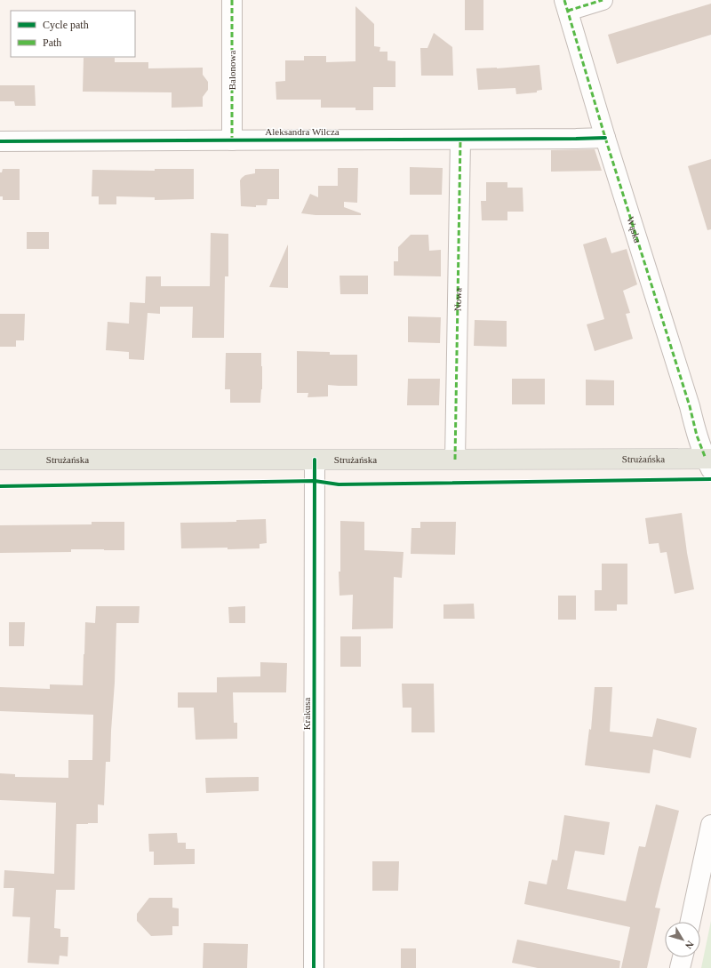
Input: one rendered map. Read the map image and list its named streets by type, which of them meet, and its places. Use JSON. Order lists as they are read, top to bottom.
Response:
{
  "streets": {
    "main road": ["Strużańska"],
    "street": [
      "Balonowa",
      "Aleksandra Wilcza",
      "Wąska",
      "Nowa",
      "Krakusa"
    ]
  },
  "crossings": [
    ["Balonowa", "Aleksandra Wilcza"],
    ["Aleksandra Wilcza", "Wąska"],
    ["Aleksandra Wilcza", "Nowa"],
    ["Wąska", "Strużańska"],
    ["Nowa", "Strużańska"],
    ["Strużańska", "Krakusa"]
  ],
  "legend": ["Cycle path", "Path"],
  "north": "bottom right"
}
